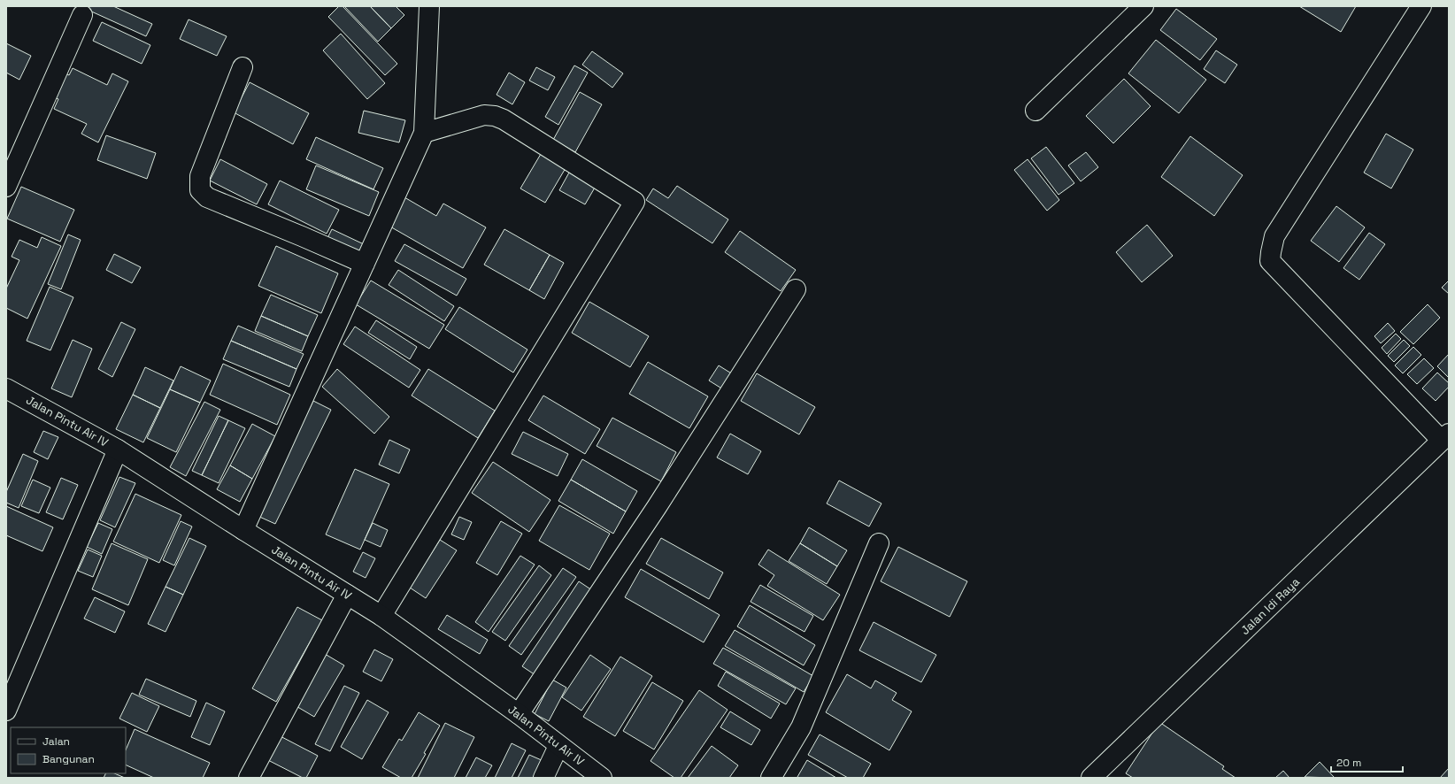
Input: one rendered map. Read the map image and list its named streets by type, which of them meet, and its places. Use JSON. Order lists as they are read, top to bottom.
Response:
{
  "streets": {
    "street": ["Jalan Pintu Air IV", "Jalan Idi Raya"]
  },
  "legend": ["Jalan", "Bangunan"],
  "scale_bar": "20 m"
}
